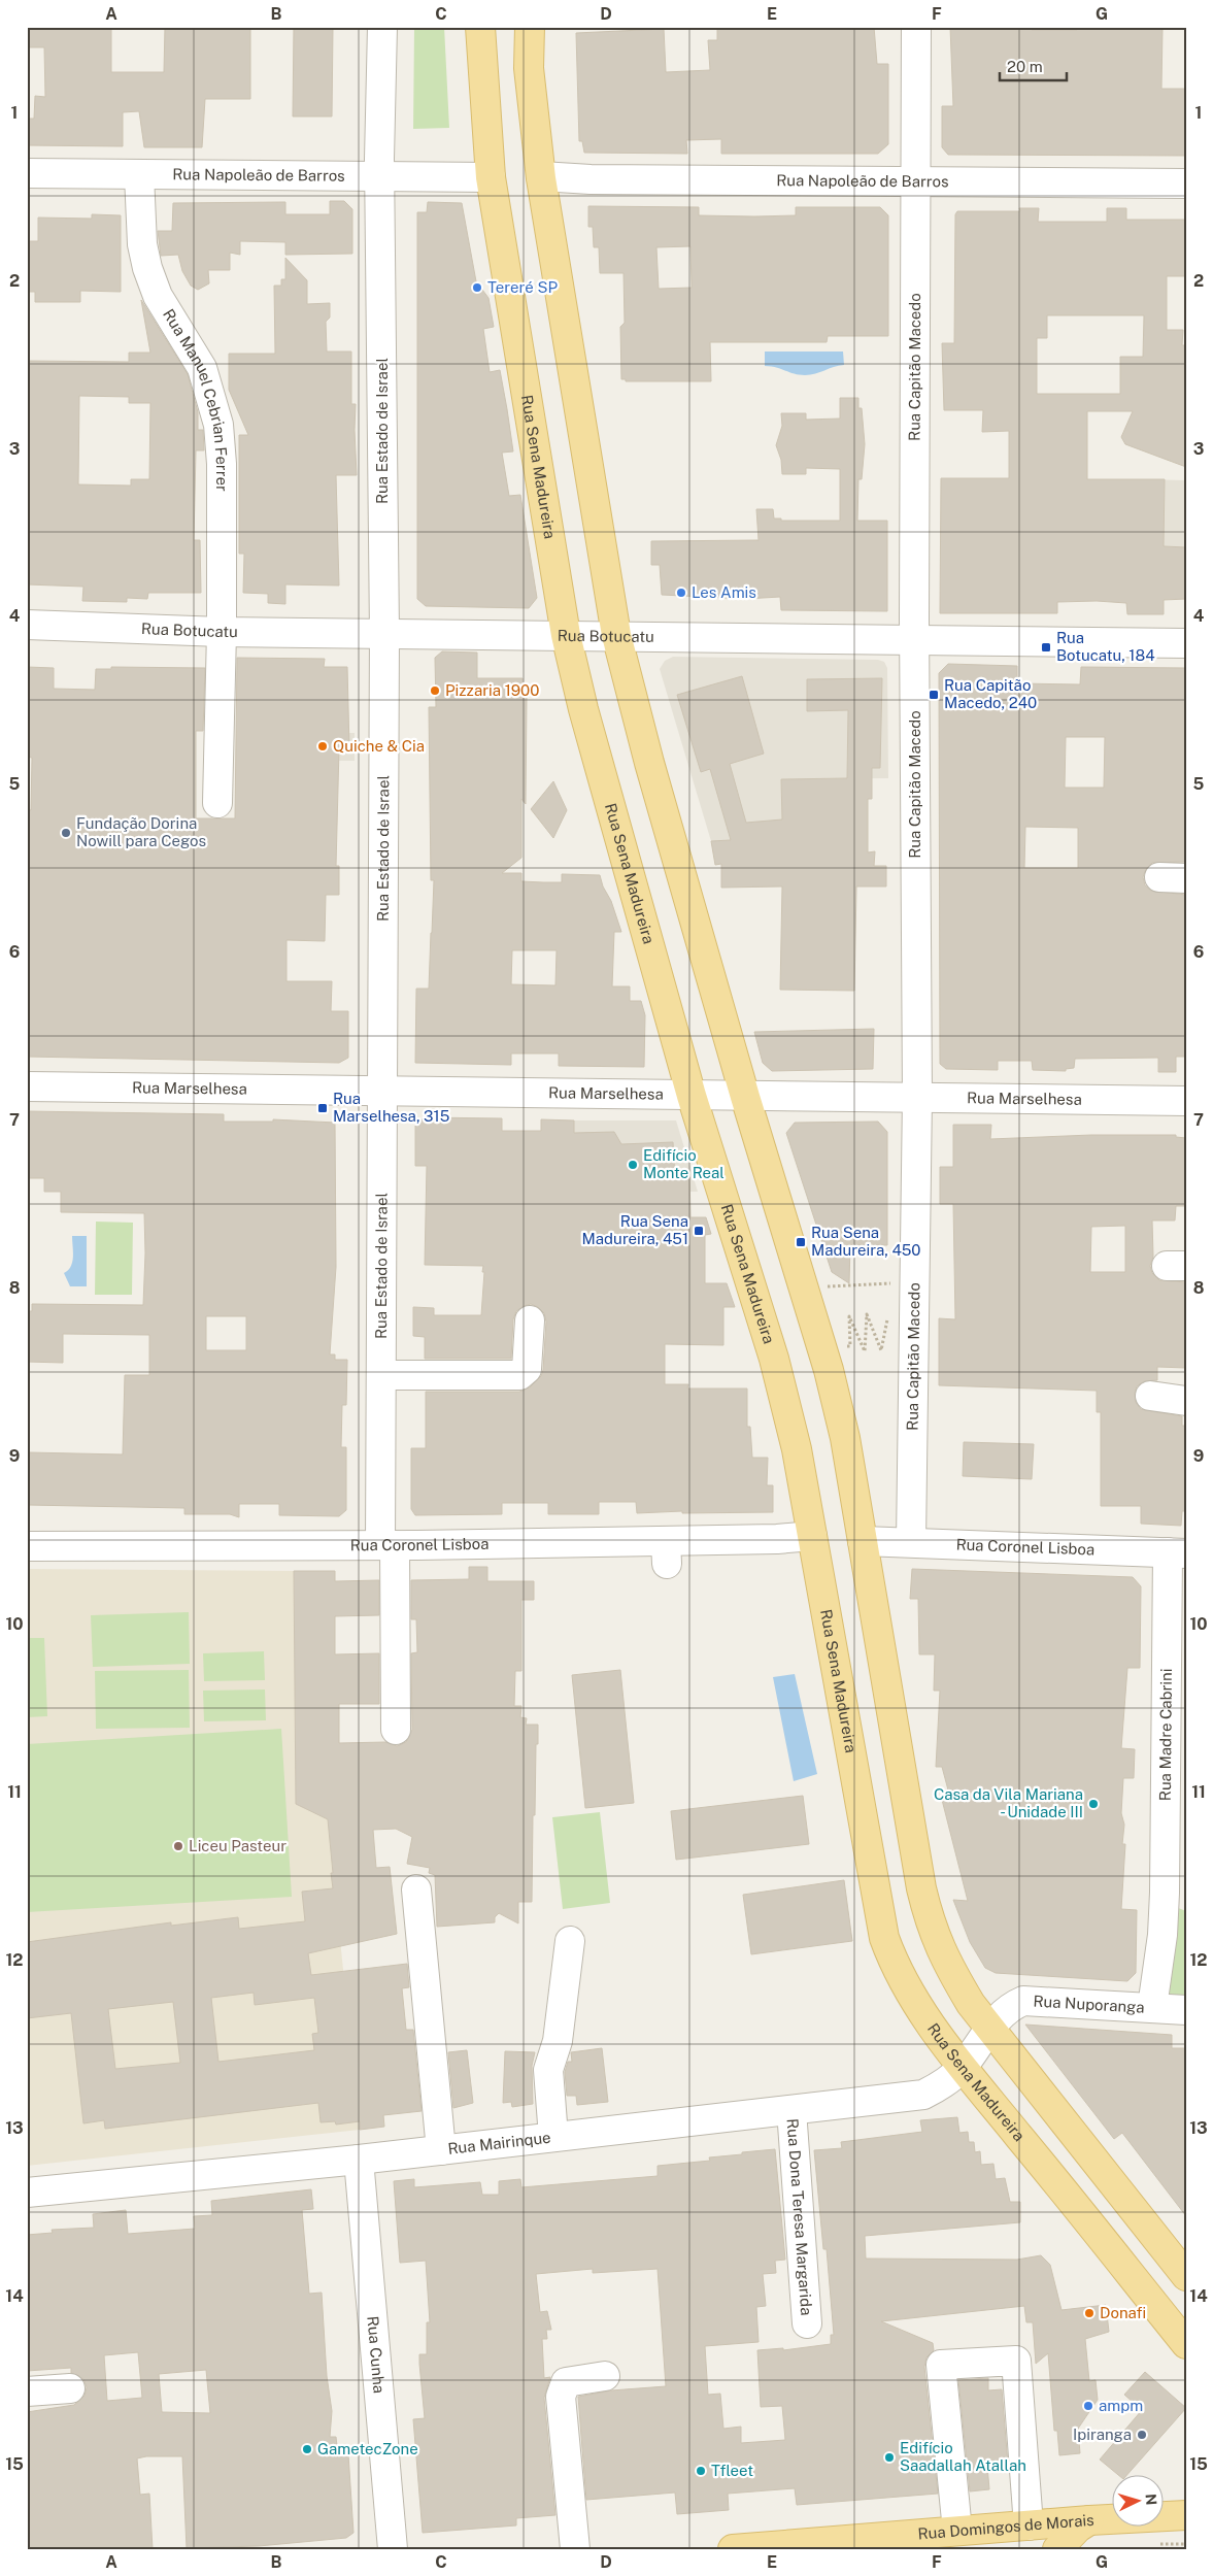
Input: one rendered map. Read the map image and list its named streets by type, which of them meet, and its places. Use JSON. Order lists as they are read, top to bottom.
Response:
{
  "streets": {
    "main road": ["Rua Sena Madureira", "Rua Domingos de Morais"],
    "street": [
      "Rua Napoleão de Barros",
      "Rua Capitão Macedo",
      "Rua Manuel Cebrian Ferrer",
      "Rua Estado de Israel",
      "Rua Botucatu",
      "Rua Marselhesa",
      "Rua Coronel Lisboa",
      "Rua Madre Cabrini",
      "Rua Nuporanga",
      "Rua Mairinque",
      "Rua Dona Teresa Margarida",
      "Rua Cunha"
    ]
  },
  "crossings": [
    ["Rua Napoleão de Barros", "Rua Capitão Macedo"],
    ["Rua Napoleão de Barros", "Rua Manuel Cebrian Ferrer"],
    ["Rua Napoleão de Barros", "Rua Estado de Israel"],
    ["Rua Napoleão de Barros", "Rua Sena Madureira"],
    ["Rua Capitão Macedo", "Rua Botucatu"],
    ["Rua Capitão Macedo", "Rua Marselhesa"],
    ["Rua Capitão Macedo", "Rua Coronel Lisboa"],
    ["Rua Manuel Cebrian Ferrer", "Rua Botucatu"],
    ["Rua Estado de Israel", "Rua Botucatu"],
    ["Rua Estado de Israel", "Rua Marselhesa"],
    ["Rua Estado de Israel", "Rua Coronel Lisboa"],
    ["Rua Sena Madureira", "Rua Botucatu"],
    ["Rua Sena Madureira", "Rua Marselhesa"],
    ["Rua Sena Madureira", "Rua Coronel Lisboa"],
    ["Rua Sena Madureira", "Rua Nuporanga"],
    ["Rua Sena Madureira", "Rua Mairinque"],
    ["Rua Coronel Lisboa", "Rua Madre Cabrini"],
    ["Rua Madre Cabrini", "Rua Nuporanga"],
    ["Rua Nuporanga", "Rua Mairinque"],
    ["Rua Mairinque", "Rua Dona Teresa Margarida"],
    ["Rua Mairinque", "Rua Cunha"]
  ],
  "places": {
    "other": [
      "Tereré SP",
      "Les Amis",
      "Pizzaria 1900",
      "Quiche & Cia",
      "Fundação Dorina Nowill para Cegos",
      "Edifício Monte Real",
      "Casa da Vila Mariana - Unidade III",
      "Liceu Pasteur",
      "Donafi",
      "ampm",
      "Ipiranga",
      "GametecZone",
      "Edifício Saadallah Atallah",
      "Tfleet"
    ],
    "transit": [
      "Rua Botucatu, 184",
      "Rua Capitão Macedo, 240",
      "Rua Marselhesa, 315",
      "Rua Sena Madureira, 451",
      "Rua Sena Madureira, 450"
    ]
  },
  "scale_bar": "20 m",
  "north": "right",
  "grid": {
    "columns": [
      "A",
      "B",
      "C",
      "D",
      "E",
      "F",
      "G"
    ],
    "rows": [
      "1",
      "2",
      "3",
      "4",
      "5",
      "6",
      "7",
      "8",
      "9",
      "10",
      "11",
      "12",
      "13",
      "14",
      "15"
    ]
  }
}
